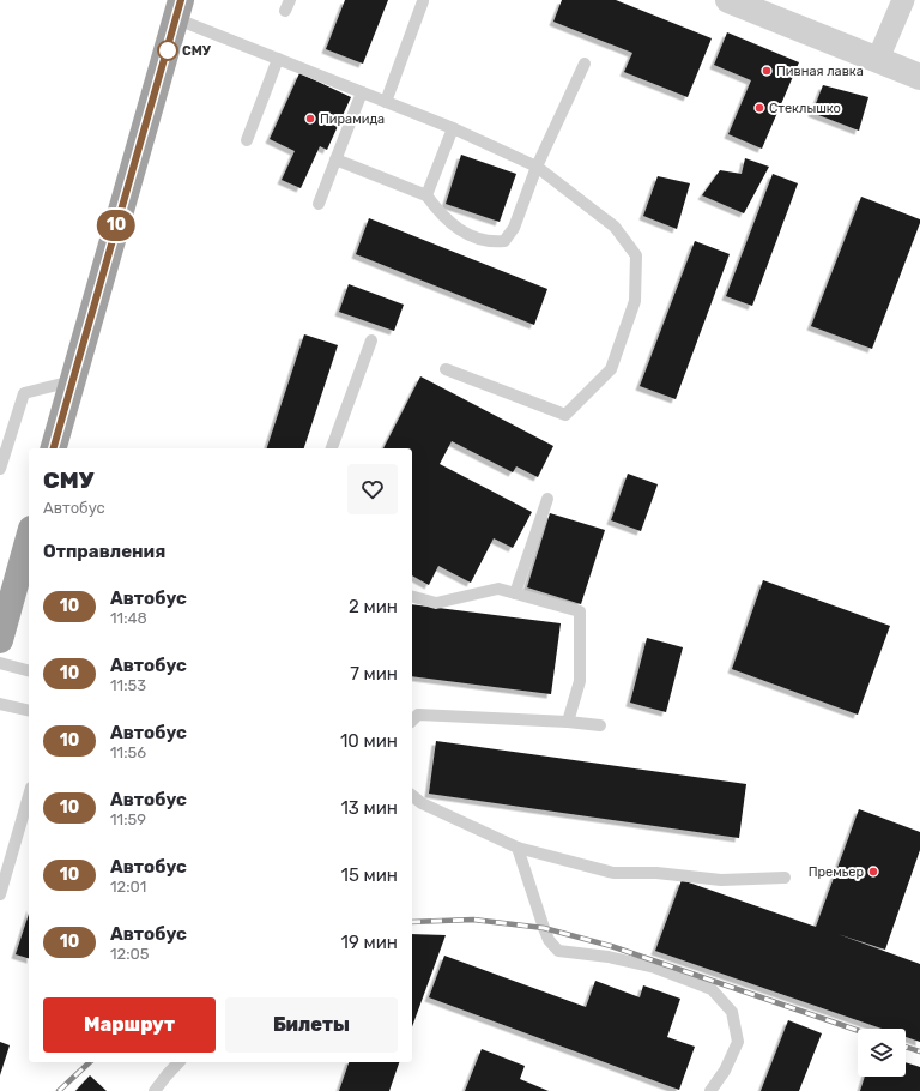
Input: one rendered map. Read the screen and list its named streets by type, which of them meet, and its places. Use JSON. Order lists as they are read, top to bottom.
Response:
{
  "places": [
    "СМУ",
    "Пивная лавка",
    "Стеклышко",
    "Пирамида",
    "Премьер"
  ],
  "lines": ["bus line 10"],
  "page": {
    "on_map": "10",
    "heading": [
      ["СМУ", "Автобус"],
      "Отправления"
    ],
    "list": [
      {
        "mark": "10",
        "name": "Автобус",
        "note": "11:48",
        "value": "2 мин"
      },
      {
        "mark": "10",
        "name": "Автобус",
        "note": "11:53",
        "value": "7 мин"
      },
      {
        "mark": "10",
        "name": "Автобус",
        "note": "11:56",
        "value": "10 мин"
      },
      {
        "mark": "10",
        "name": "Автобус",
        "note": "11:59",
        "value": "13 мин"
      },
      {
        "mark": "10",
        "name": "Автобус",
        "note": "12:01",
        "value": "15 мин"
      },
      {
        "mark": "10",
        "name": "Автобус",
        "note": "12:05",
        "value": "19 мин"
      }
    ],
    "buttons": ["Маршрут", "Билеты"]
  }
}
